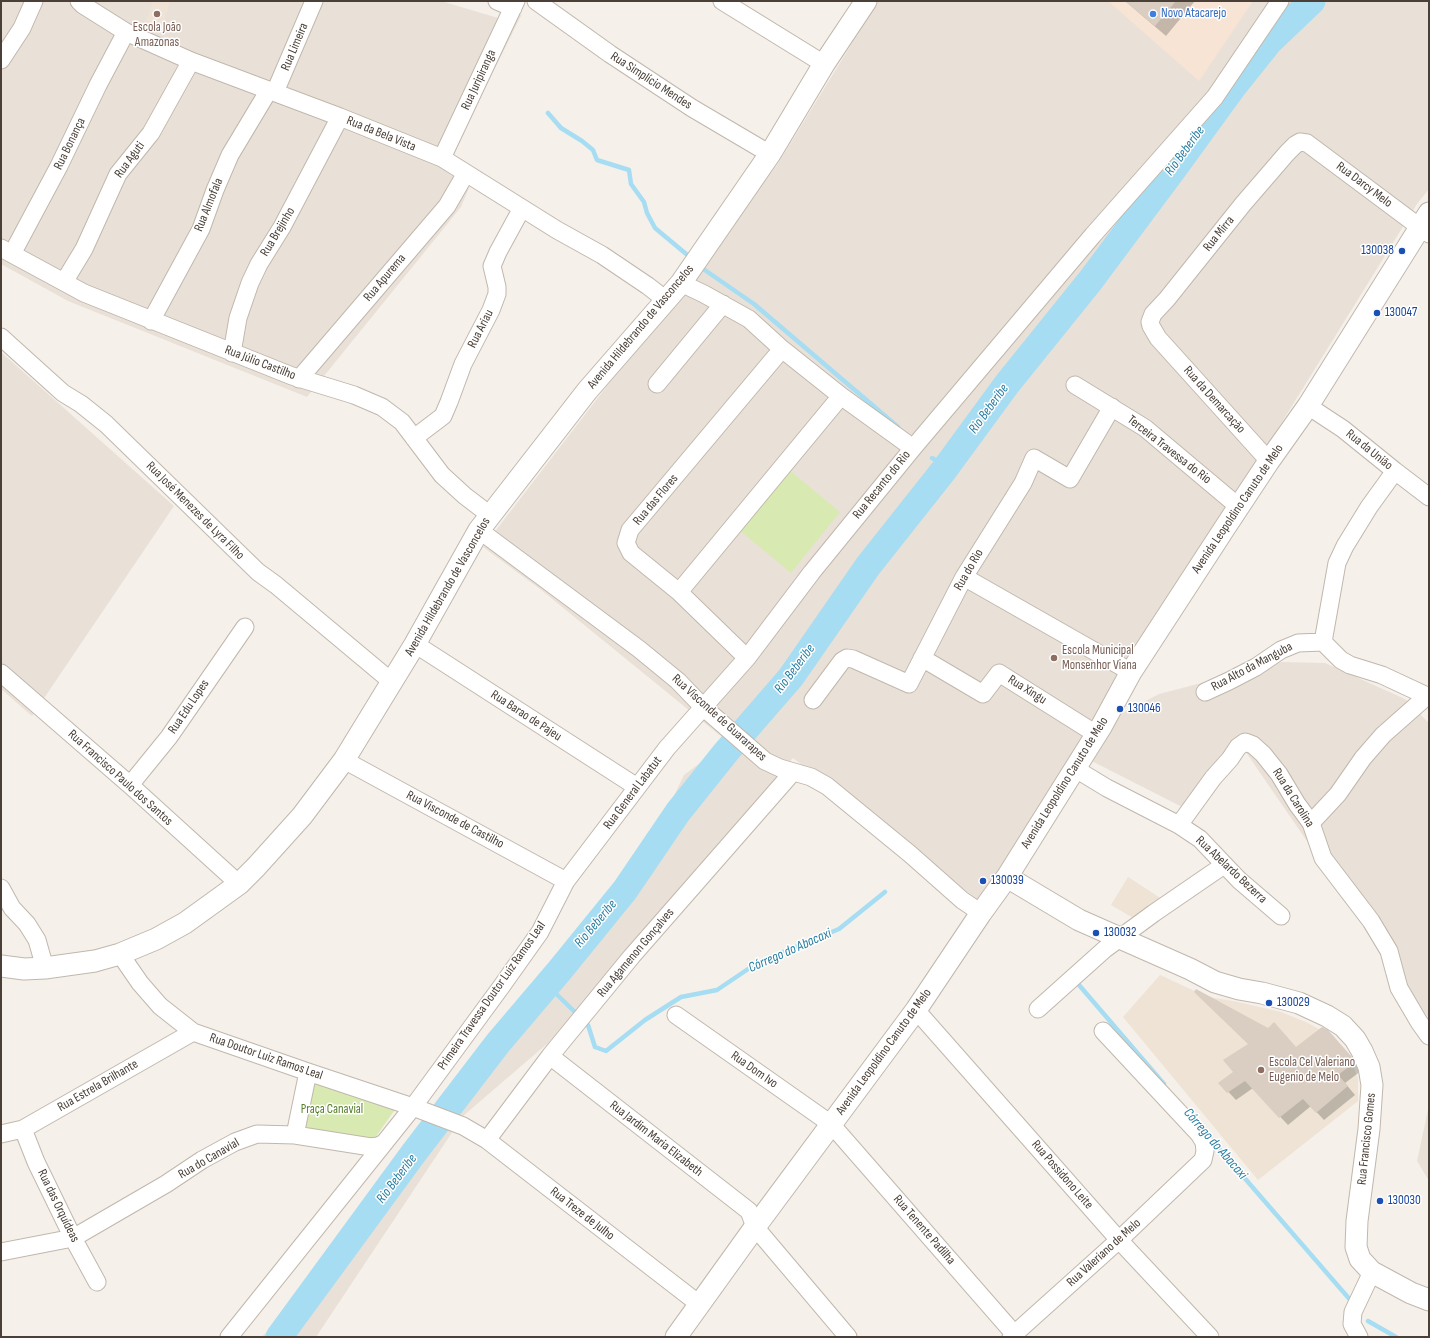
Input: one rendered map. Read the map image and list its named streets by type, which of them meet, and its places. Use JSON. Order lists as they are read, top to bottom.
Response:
{
  "streets": {
    "street": [
      "Rua Limeira",
      "Rua Juripiranga",
      "Rua Simplício Mendes",
      "Rua da Bela Vista",
      "Rua Bonança",
      "Rua Aguti",
      "Rua Darcy Melo",
      "Rua Almofala",
      "Rua Brejinho",
      "Rua Mirra",
      "Rua Apurema",
      "Avenida Hildebrando de Vasconcelos",
      "Rua Ariau",
      "Rua Júlio Castilho",
      "Rua da Demarcação",
      "Terceira Travessa do Rio",
      "Rua da União",
      "Rua Recanto do Rio",
      "Rua das Flores",
      "Avenida Leopoldino Canuto de Melo",
      "Rua José Menezes de Lyra Filho",
      "Rua do Rio",
      "Rua Alto da Manguba",
      "Rua Xingu",
      "Rua Edu Lopes",
      "Rua Barao de Pajeu",
      "Rua Visconde de Guararapes",
      "Rua Francisco Paulo dos Santos",
      "Rua General Labatut",
      "Rua da Carolina",
      "Rua Visconde de Castilho",
      "Rua Abelardo Bezerra",
      "Rua Agamenon Gonçalves",
      "Primeira Travessa Doutor Luiz Ramos Leal",
      "Rua Doutor Luiz Ramos Leal",
      "Rua Dom Ivo",
      "Rua Estrela Brilhante",
      "Rua Jardim Maria Elizabeth",
      "Rua Francisco Gomes",
      "Rua do Canavial",
      "Rua Possidono Leite",
      "Rua das Orquídeas",
      "Rua Treze de Julho",
      "Rua Tenente Padilha",
      "Rua Valeriano de Melo"
    ]
  },
  "crossings": [
    ["Rua Limeira", "Rua da Bela Vista"],
    ["Rua Limeira", "Rua Almofala"],
    ["Rua Juripiranga", "Rua da Bela Vista"],
    ["Rua Simplício Mendes", "Avenida Hildebrando de Vasconcelos"],
    ["Rua da Bela Vista", "Rua Bonança"],
    ["Rua da Bela Vista", "Rua Aguti"],
    ["Rua da Bela Vista", "Rua Almofala"],
    ["Rua da Bela Vista", "Rua Brejinho"],
    ["Rua da Bela Vista", "Rua Apurema"],
    ["Rua da Bela Vista", "Avenida Hildebrando de Vasconcelos"],
    ["Rua da Bela Vista", "Rua Ariau"],
    ["Rua Bonança", "Rua Júlio Castilho"],
    ["Rua Aguti", "Rua Júlio Castilho"],
    ["Rua Darcy Melo", "Rua Mirra"],
    ["Rua Darcy Melo", "Avenida Leopoldino Canuto de Melo"],
    ["Rua Almofala", "Rua Júlio Castilho"],
    ["Rua Brejinho", "Rua Júlio Castilho"],
    ["Rua Mirra", "Rua da Demarcação"],
    ["Rua Apurema", "Rua Júlio Castilho"],
    ["Avenida Hildebrando de Vasconcelos", "Rua Júlio Castilho"],
    ["Avenida Hildebrando de Vasconcelos", "Rua Recanto do Rio"],
    ["Avenida Hildebrando de Vasconcelos", "Rua José Menezes de Lyra Filho"],
    ["Avenida Hildebrando de Vasconcelos", "Rua Barao de Pajeu"],
    ["Avenida Hildebrando de Vasconcelos", "Rua Visconde de Guararapes"],
    ["Avenida Hildebrando de Vasconcelos", "Rua Francisco Paulo dos Santos"],
    ["Avenida Hildebrando de Vasconcelos", "Rua Visconde de Castilho"],
    ["Avenida Hildebrando de Vasconcelos", "Rua Doutor Luiz Ramos Leal"],
    ["Rua Ariau", "Rua Júlio Castilho"],
    ["Rua Júlio Castilho", "Rua Visconde de Guararapes"],
    ["Rua da Demarcação", "Avenida Leopoldino Canuto de Melo"],
    ["Terceira Travessa do Rio", "Avenida Leopoldino Canuto de Melo"],
    ["Terceira Travessa do Rio", "Rua do Rio"],
    ["Rua da União", "Avenida Leopoldino Canuto de Melo"],
    ["Rua Recanto do Rio", "Rua das Flores"],
    ["Rua Recanto do Rio", "Rua Visconde de Guararapes"],
    ["Rua Recanto do Rio", "Rua General Labatut"],
    ["Avenida Leopoldino Canuto de Melo", "Rua Xingu"],
    ["Avenida Leopoldino Canuto de Melo", "Rua Visconde de Guararapes"],
    ["Avenida Leopoldino Canuto de Melo", "Rua Abelardo Bezerra"],
    ["Avenida Leopoldino Canuto de Melo", "Rua Dom Ivo"],
    ["Avenida Leopoldino Canuto de Melo", "Rua Jardim Maria Elizabeth"],
    ["Avenida Leopoldino Canuto de Melo", "Rua Francisco Gomes"],
    ["Avenida Leopoldino Canuto de Melo", "Rua Possidono Leite"],
    ["Avenida Leopoldino Canuto de Melo", "Rua Treze de Julho"],
    ["Avenida Leopoldino Canuto de Melo", "Rua Tenente Padilha"],
    ["Rua do Rio", "Rua Xingu"],
    ["Rua Edu Lopes", "Rua Francisco Paulo dos Santos"],
    ["Rua Barao de Pajeu", "Rua General Labatut"],
    ["Rua Visconde de Guararapes", "Rua General Labatut"],
    ["Rua Visconde de Guararapes", "Rua Agamenon Gonçalves"],
    ["Rua General Labatut", "Rua Visconde de Castilho"],
    ["Rua General Labatut", "Primeira Travessa Doutor Luiz Ramos Leal"],
    ["Rua da Carolina", "Rua Abelardo Bezerra"],
    ["Rua Visconde de Castilho", "Primeira Travessa Doutor Luiz Ramos Leal"],
    ["Rua Agamenon Gonçalves", "Rua Jardim Maria Elizabeth"],
    ["Rua Agamenon Gonçalves", "Rua Treze de Julho"],
    ["Primeira Travessa Doutor Luiz Ramos Leal", "Rua Doutor Luiz Ramos Leal"],
    ["Rua Doutor Luiz Ramos Leal", "Rua Estrela Brilhante"],
    ["Rua Doutor Luiz Ramos Leal", "Rua Treze de Julho"],
    ["Rua Dom Ivo", "Rua Tenente Padilha"],
    ["Rua Estrela Brilhante", "Rua das Orquídeas"],
    ["Rua do Canavial", "Rua das Orquídeas"],
    ["Rua Possidono Leite", "Rua Valeriano de Melo"],
    ["Rua Tenente Padilha", "Rua Valeriano de Melo"]
  ],
  "water": ["Rio Beberibe", "Córrego do Abacaxi"],
  "parks": ["Praça Canavial"],
  "places": [
    "Escola João Amazonas",
    "Novo Atacarejo",
    "130038",
    "130047",
    "Escola Municipal Monsenhor Viana",
    "130046",
    "130039",
    "130032",
    "130029",
    "Escola Cel Valeriano Eugenio de Melo",
    "130030"
  ]
}
